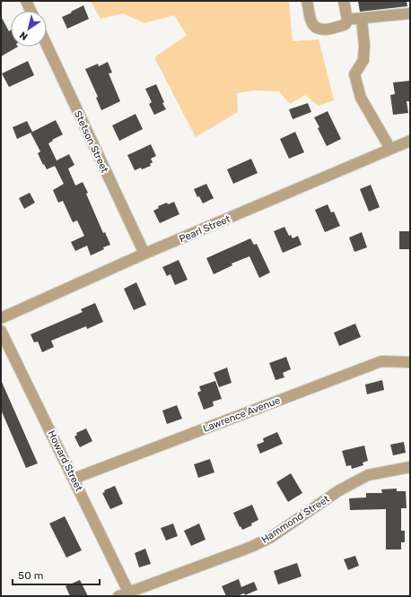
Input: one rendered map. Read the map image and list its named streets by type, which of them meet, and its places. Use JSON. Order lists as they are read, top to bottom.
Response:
{
  "streets": {
    "street": [
      "Stetson Street",
      "Pearl Street",
      "Lawrence Avenue",
      "Howard Street",
      "Hammond Street"
    ]
  },
  "crossings": [
    ["Stetson Street", "Pearl Street"],
    ["Lawrence Avenue", "Howard Street"],
    ["Howard Street", "Hammond Street"]
  ],
  "scale_bar": "50 m",
  "north": "bottom left"
}
